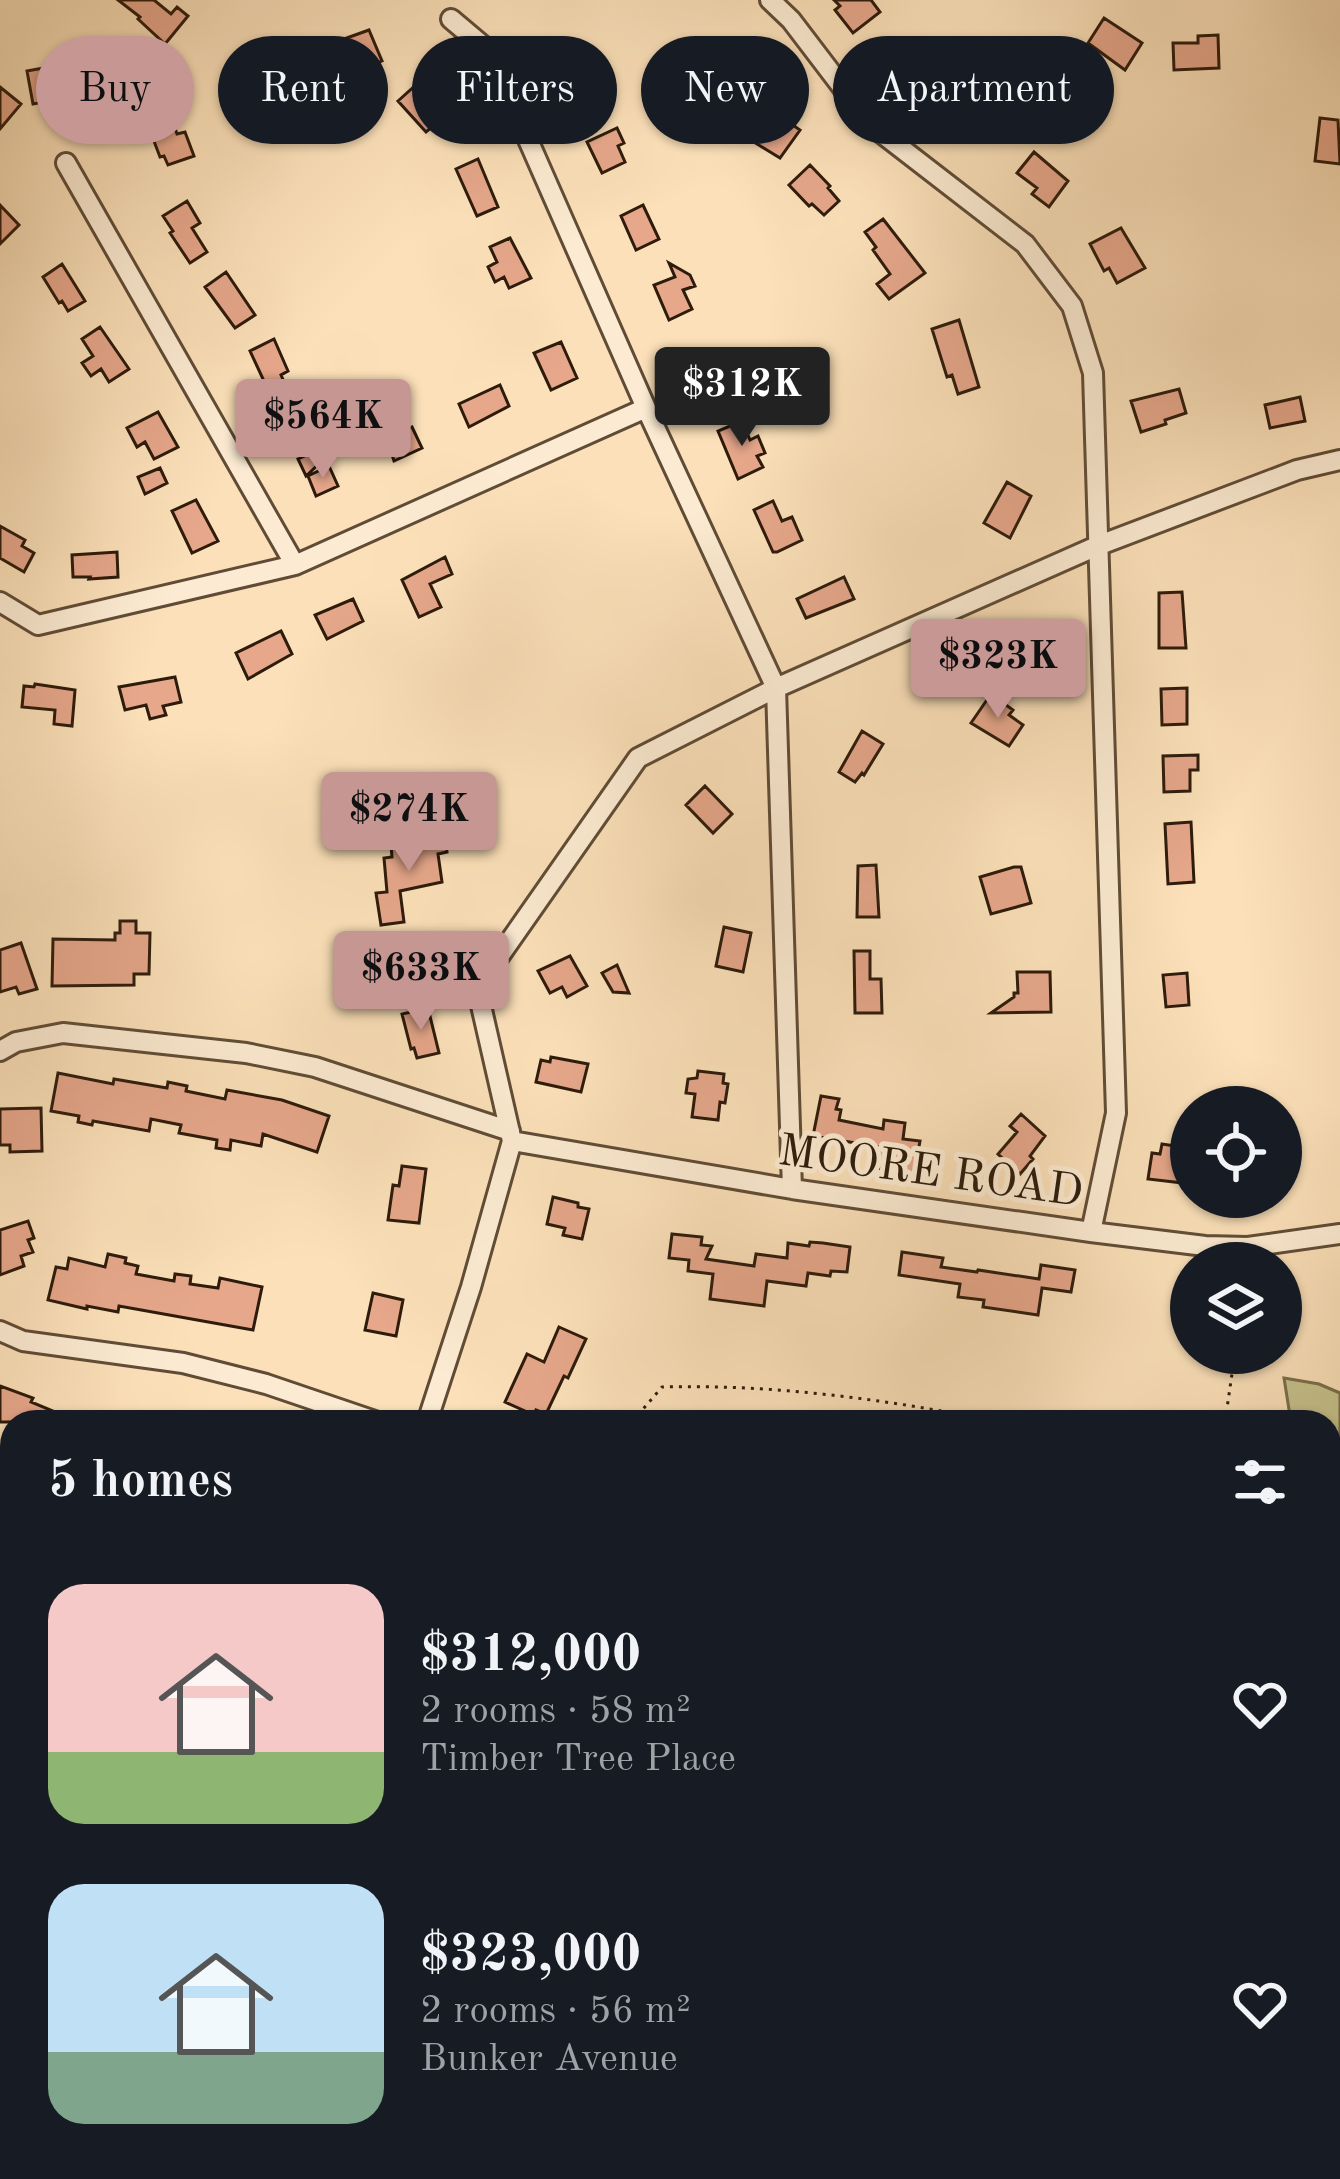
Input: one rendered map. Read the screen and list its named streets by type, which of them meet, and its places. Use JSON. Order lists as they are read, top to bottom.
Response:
{
  "streets": {
    "street": ["MOORE ROAD"]
  },
  "page": {
    "chip": [
      "Buy",
      "Rent",
      "Filters",
      "New",
      "Apartment"
    ],
    "price": [
      "$312K",
      "$564K",
      "$323K",
      "$274K",
      "$633K"
    ],
    "heading": "5 homes",
    "list": [
      {
        "name": "$312,000",
        "note": "2 rooms · 58 m² · Timber Tree Place"
      },
      {
        "name": "$323,000",
        "note": "2 rooms · 56 m² · Bunker Avenue"
      }
    ]
  }
}
